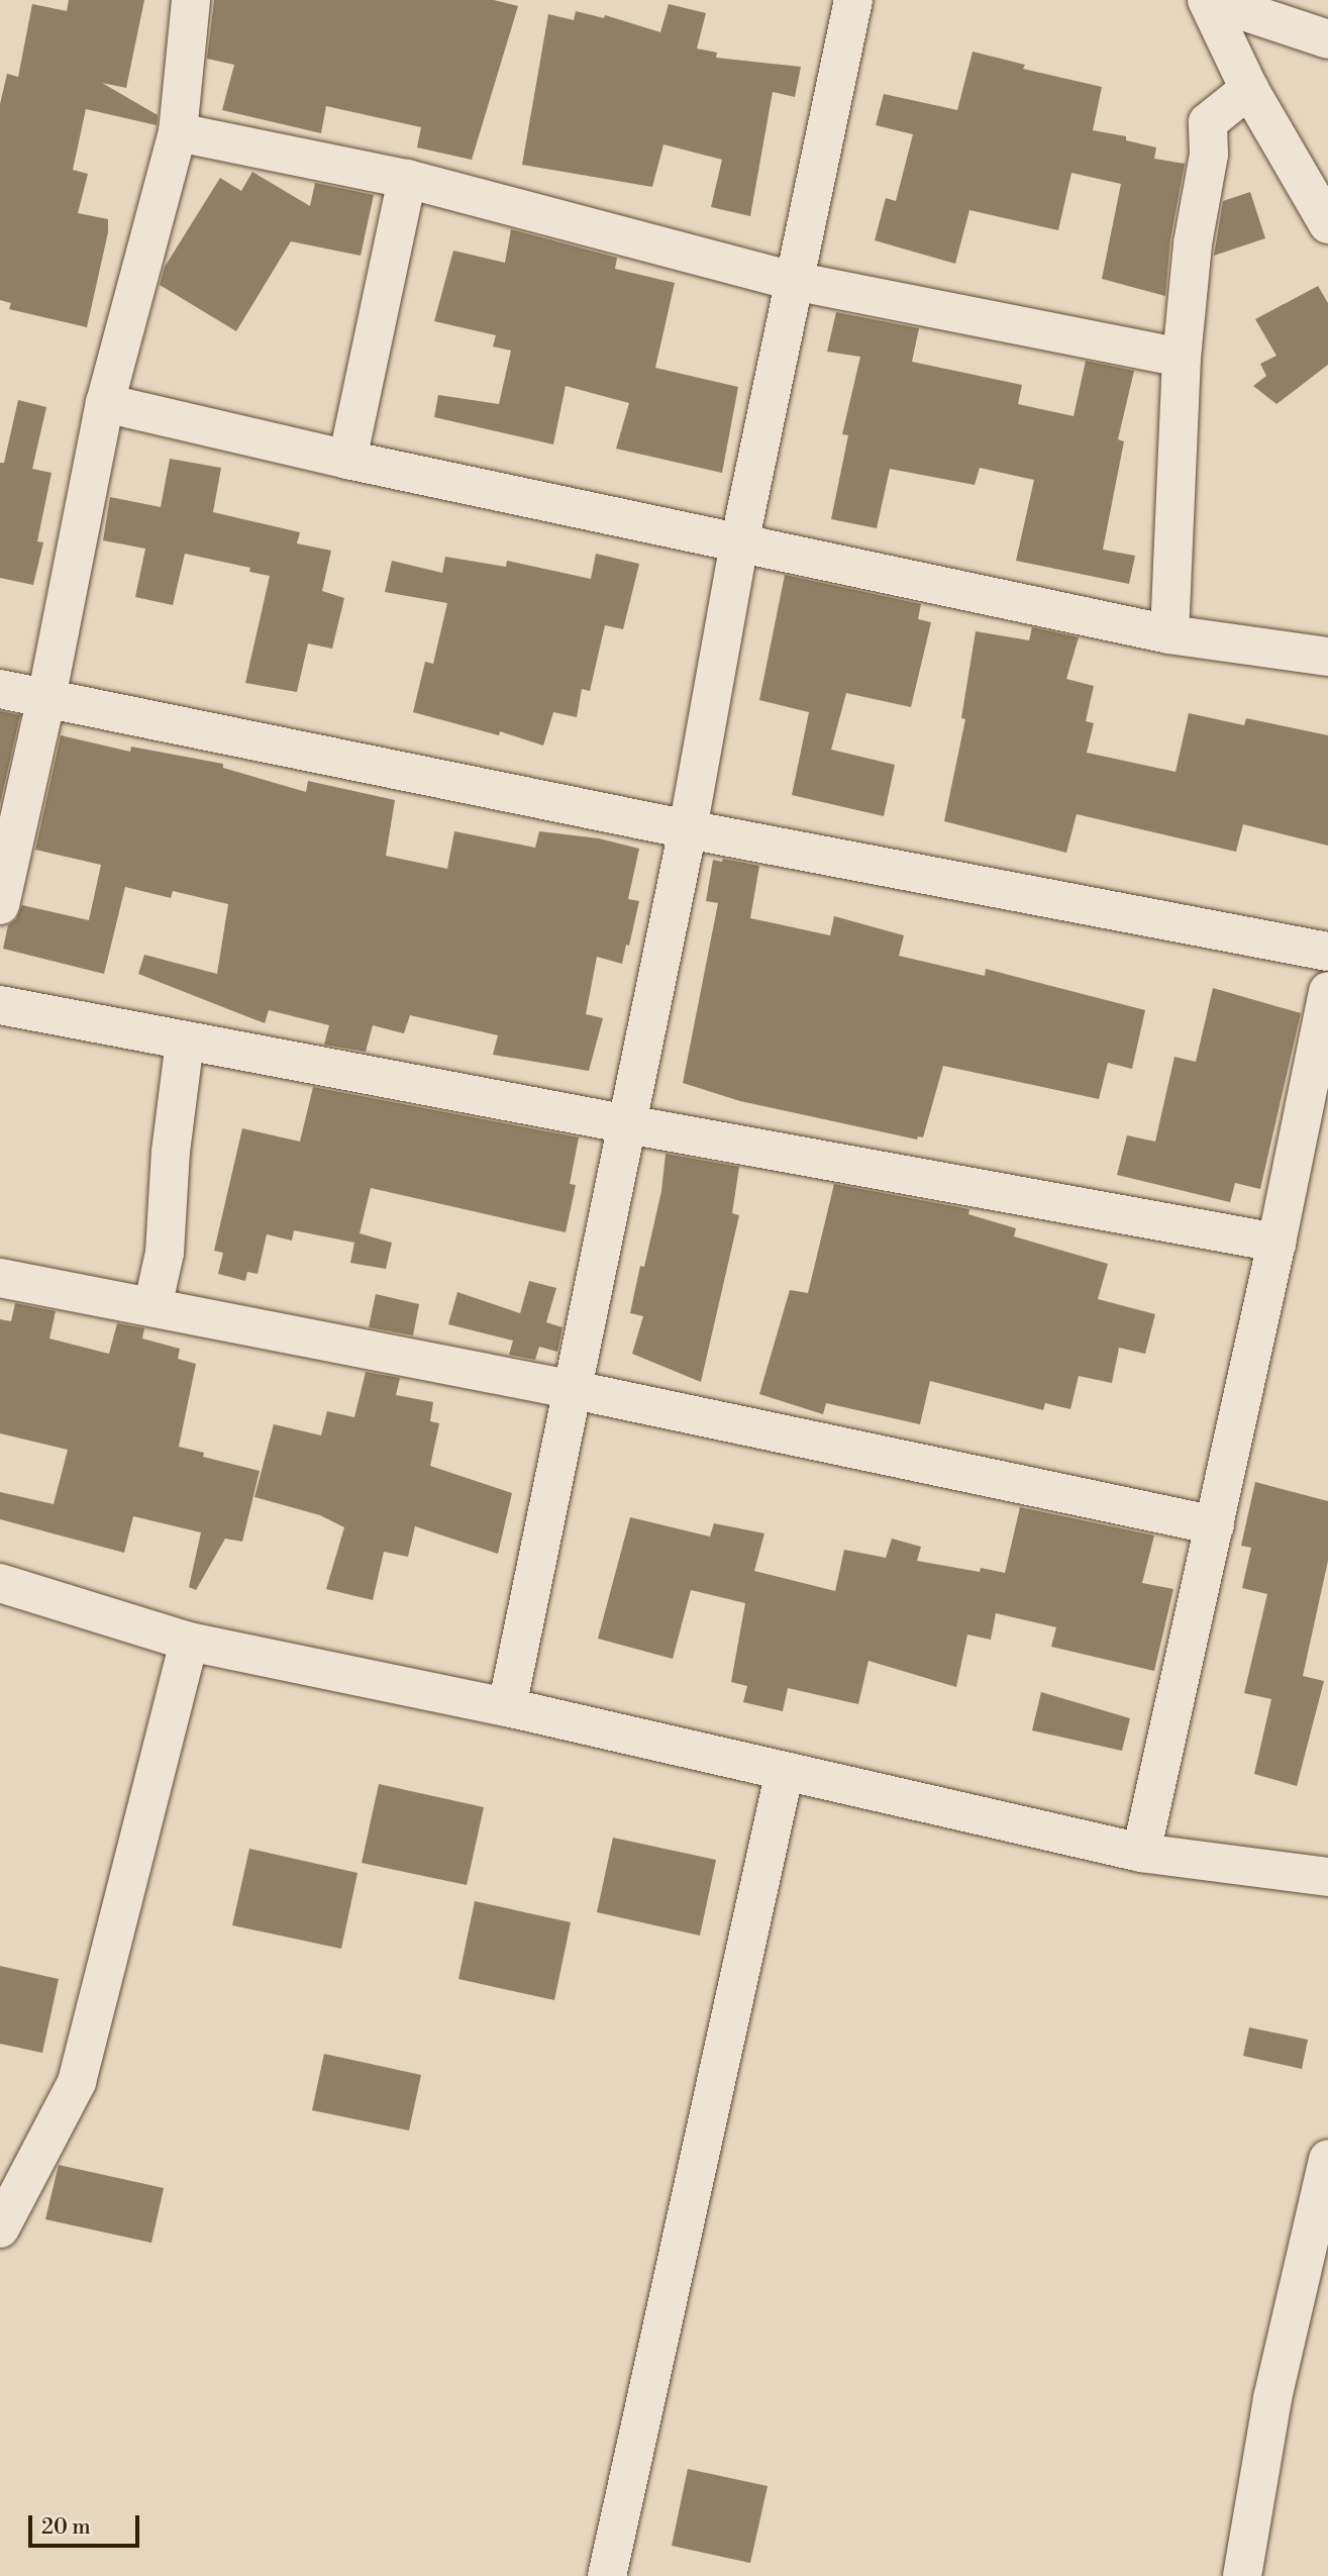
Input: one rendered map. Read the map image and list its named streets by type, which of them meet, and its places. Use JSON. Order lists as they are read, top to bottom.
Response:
{
  "scale_bar": "20 m"
}
